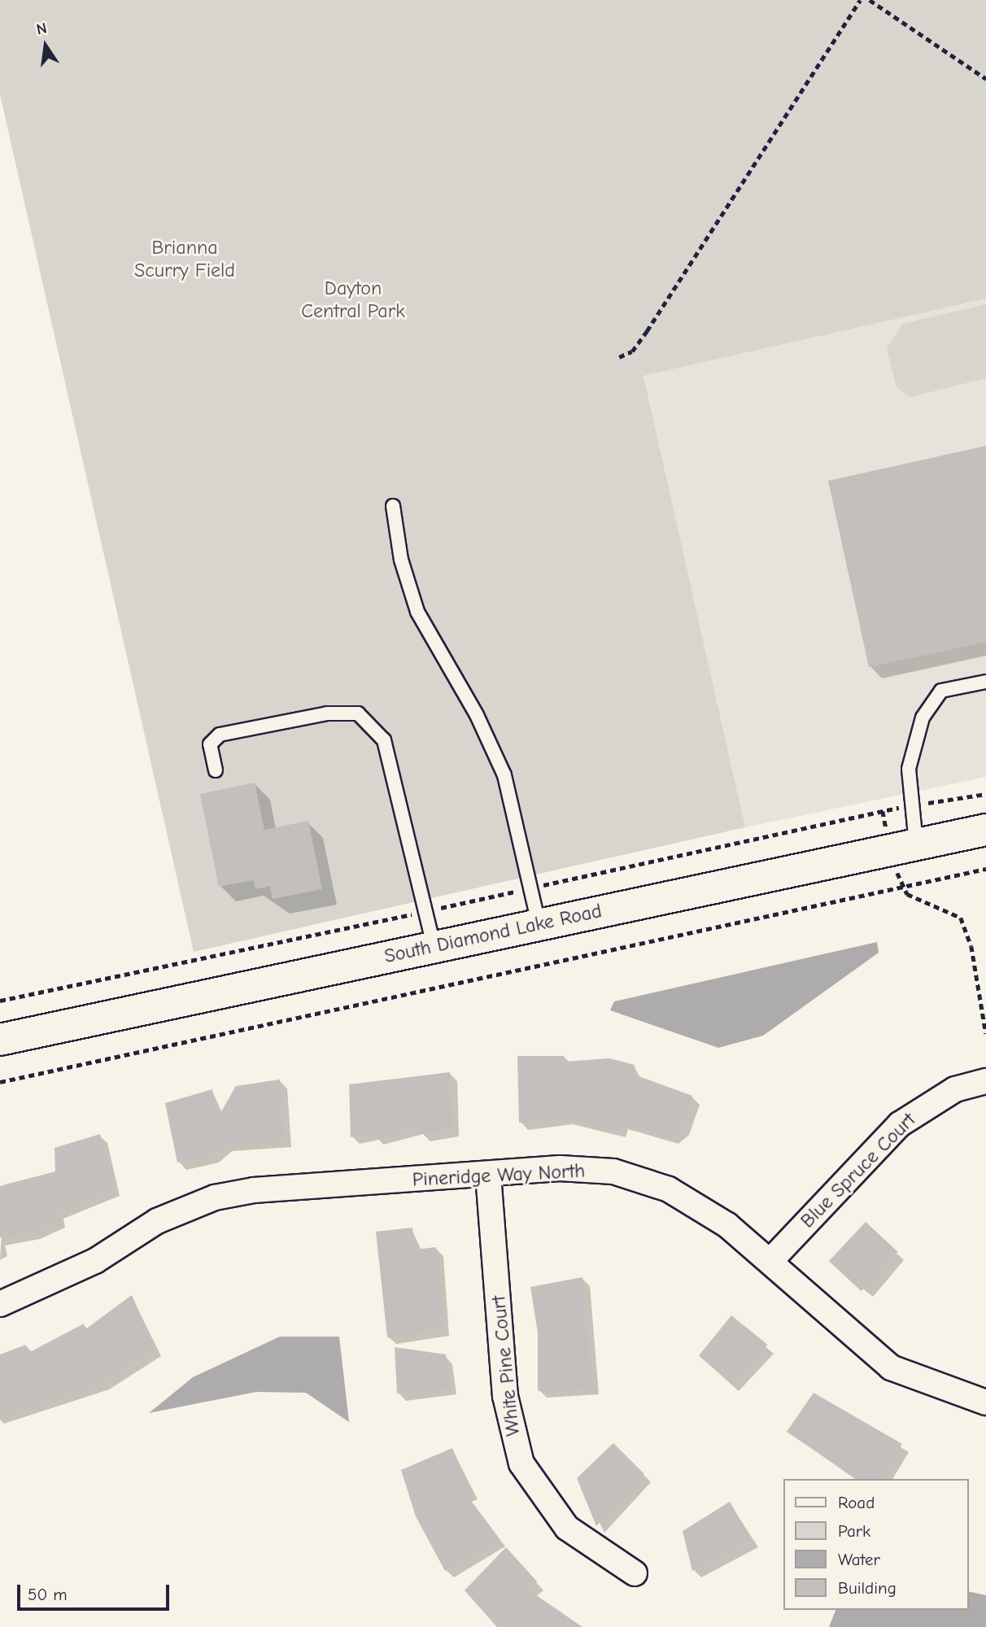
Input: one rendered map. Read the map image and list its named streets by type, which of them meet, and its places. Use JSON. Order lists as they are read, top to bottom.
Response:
{
  "streets": {
    "street": [
      "South Diamond Lake Road",
      "Blue Spruce Court",
      "Pineridge Way North",
      "White Pine Court"
    ]
  },
  "crossings": [
    ["Blue Spruce Court", "Pineridge Way North"],
    ["Pineridge Way North", "White Pine Court"]
  ],
  "parks": ["Brianna Scurry Field", "Dayton Central Park"],
  "legend": [
    "Road",
    "Park",
    "Water",
    "Building"
  ],
  "scale_bar": "50 m",
  "north": "top"
}
